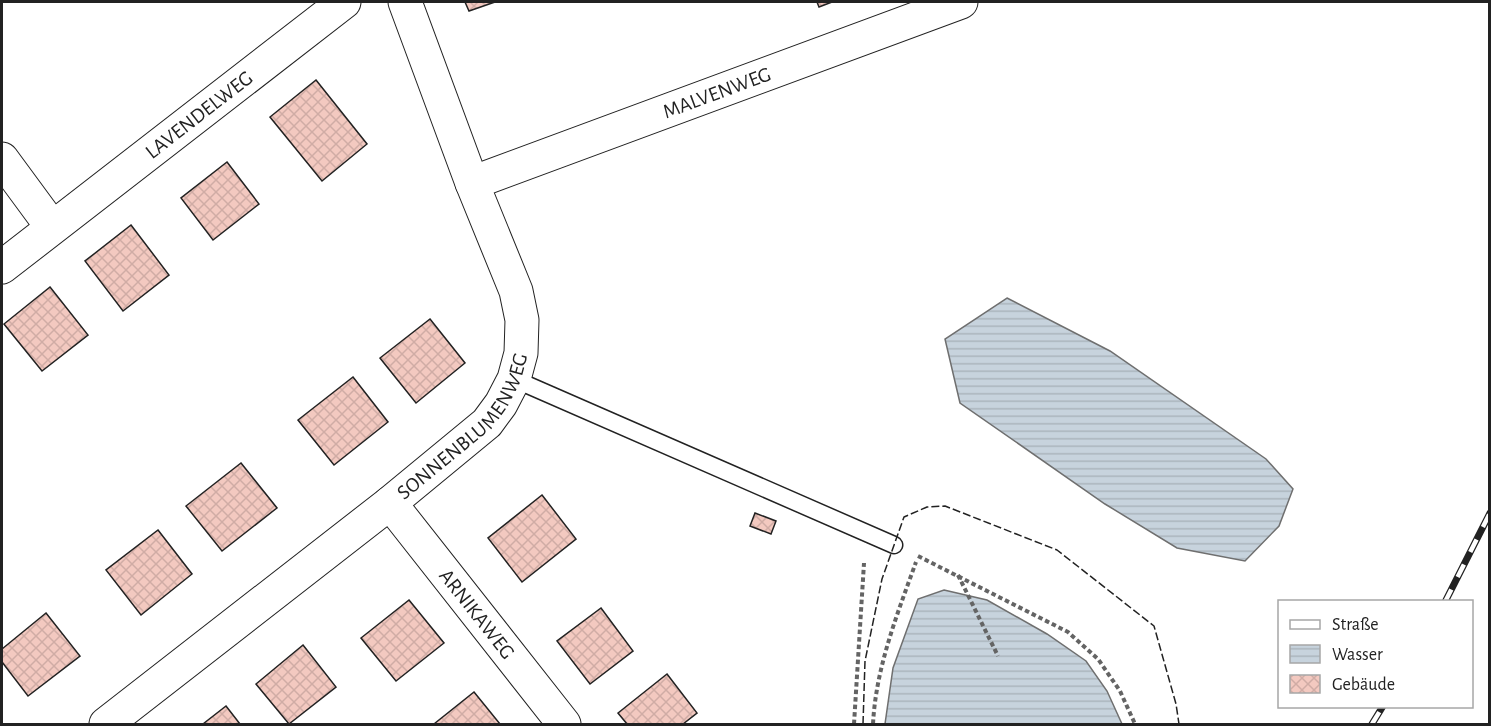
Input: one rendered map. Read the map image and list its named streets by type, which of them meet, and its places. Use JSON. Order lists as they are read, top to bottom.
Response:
{
  "streets": {
    "street": [
      "MALVENWEG",
      "LAVENDELWEG",
      "SONNENBLUMENWEG",
      "ARNIKAWEG"
    ]
  },
  "crossings": [
    ["MALVENWEG", "SONNENBLUMENWEG"],
    ["SONNENBLUMENWEG", "ARNIKAWEG"]
  ],
  "legend": ["Straße", "Wasser", "Gebäude"]
}
